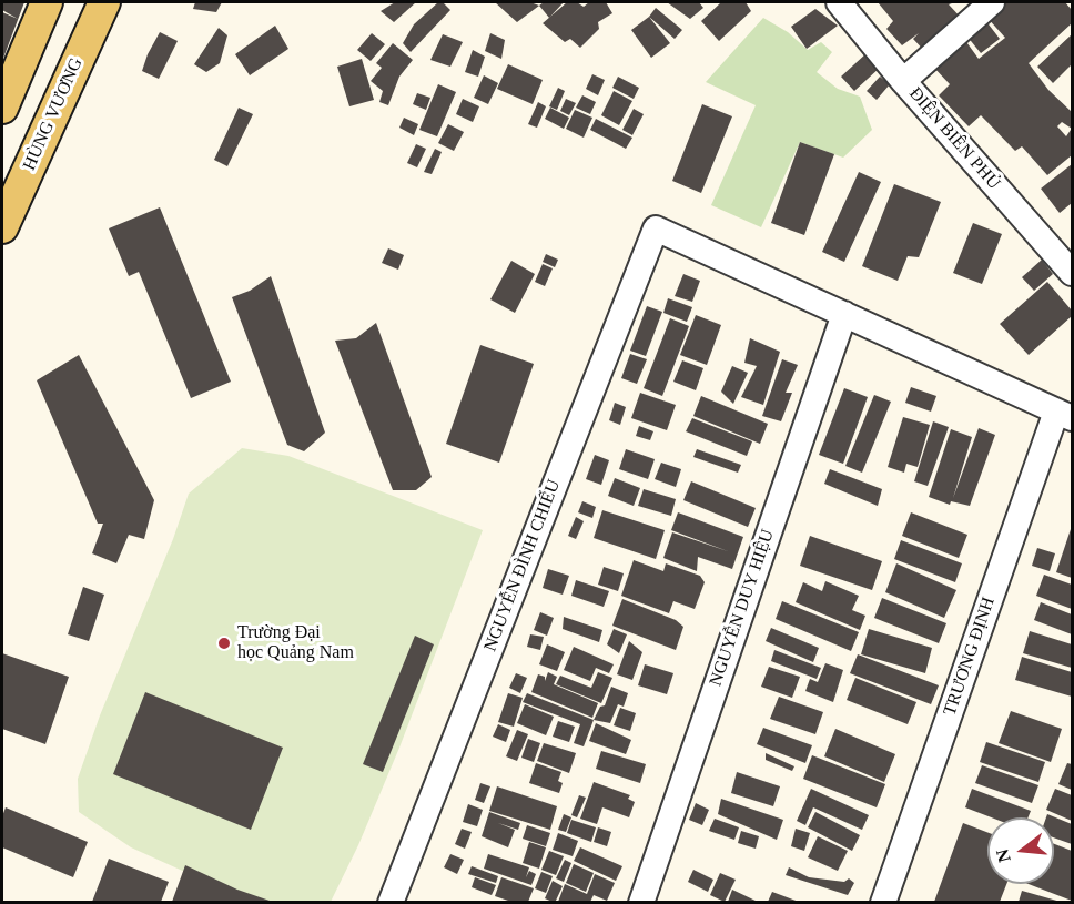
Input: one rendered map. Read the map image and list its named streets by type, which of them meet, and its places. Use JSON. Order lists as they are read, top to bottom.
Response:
{
  "streets": {
    "main road": ["HÙNG VƯƠNG"],
    "street": [
      "ĐIỆN BIÊN PHỦ",
      "NGUYỄN ĐÌNH CHIỂU",
      "NGUYỄN DUY HIỆU",
      "TRƯƠNG ĐỊNH"
    ]
  },
  "crossings": [
    ["NGUYỄN ĐÌNH CHIỂU", "NGUYỄN DUY HIỆU"]
  ],
  "places": ["Trường Đại học Quảng Nam"],
  "north": "left"
}
